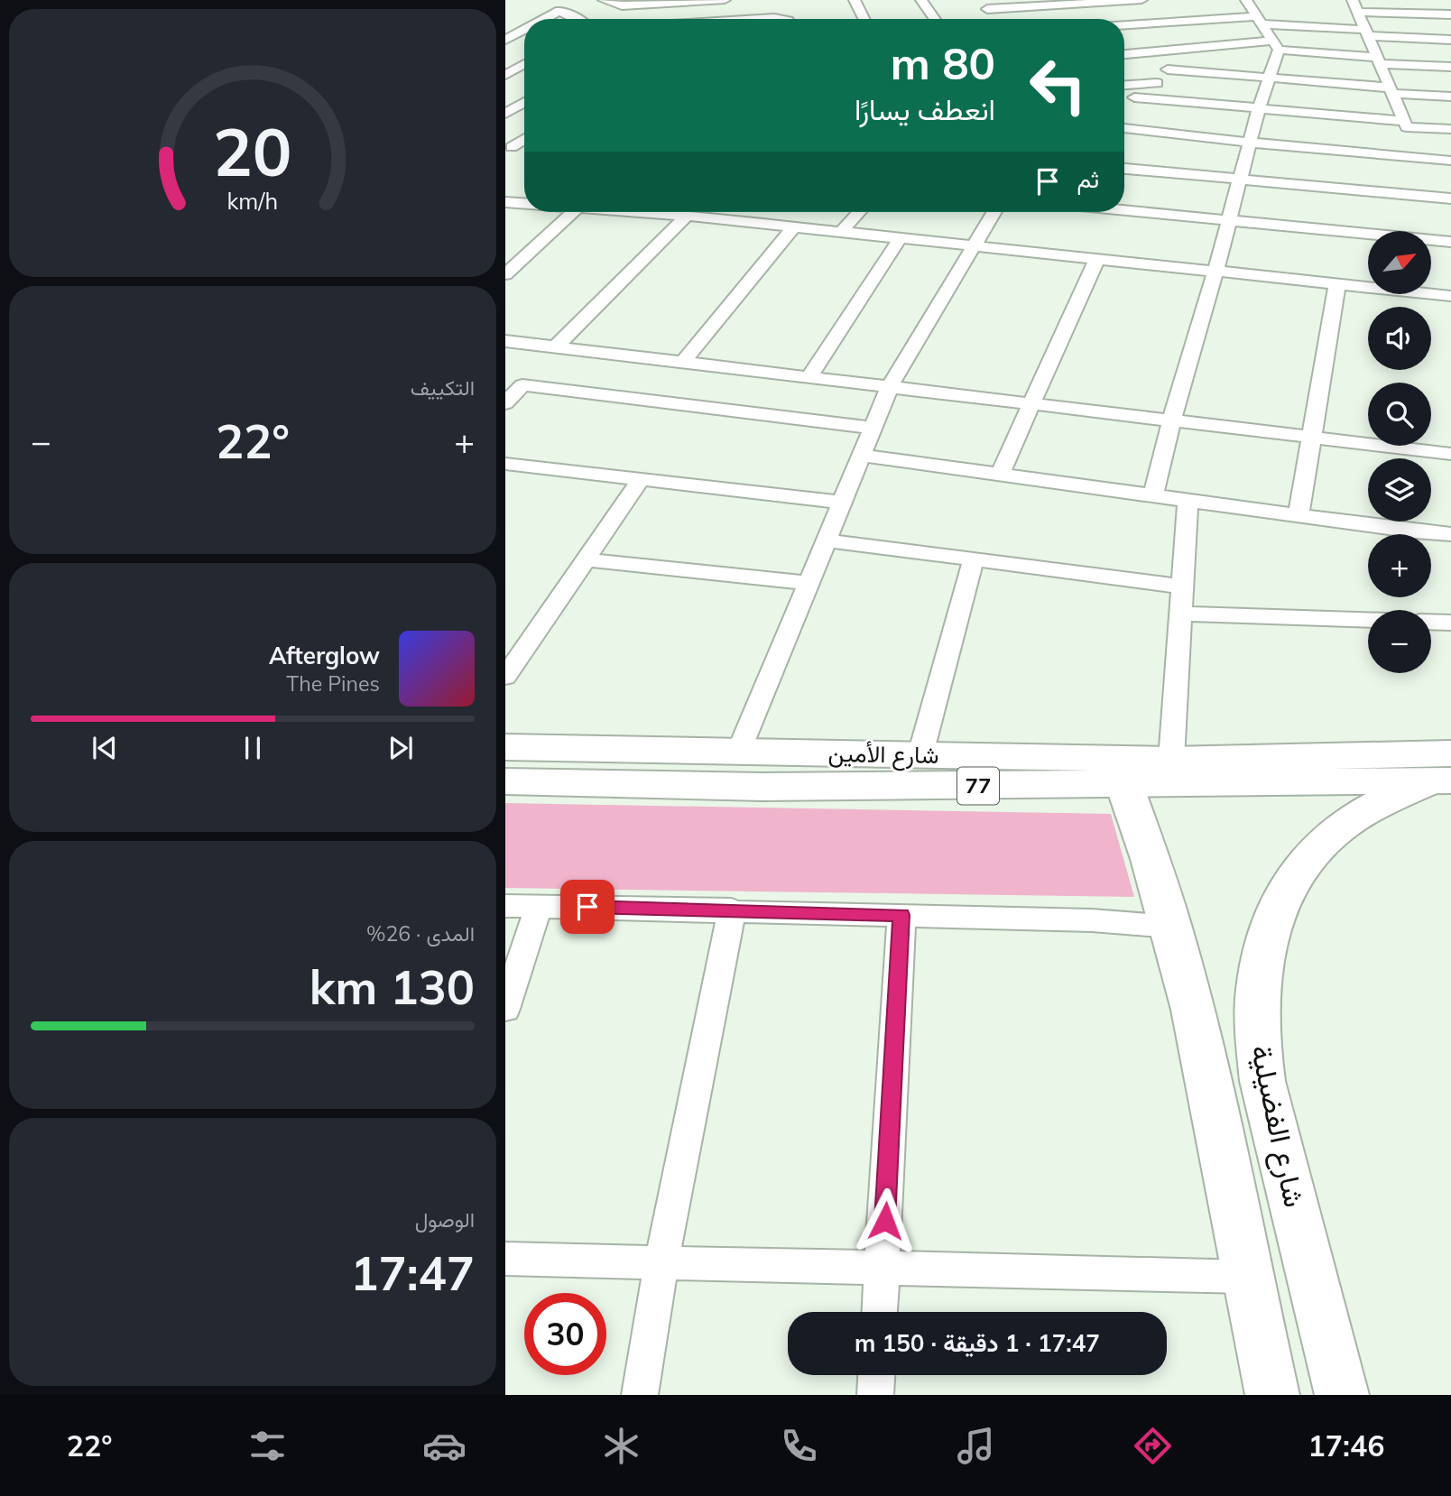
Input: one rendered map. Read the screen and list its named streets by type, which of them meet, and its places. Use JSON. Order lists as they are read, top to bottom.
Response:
{
  "streets": {
    "main road": ["شارع الأمين", "77", "شارع الفضيلية"]
  },
  "crossings": [
    ["شارع الأمين", "شارع الفضيلية"]
  ],
  "north": "top right",
  "page": {
    "turn": ["80 m", "انعطف يسارًا"],
    "then": "ثم",
    "map_buttons": ["+", "−"],
    "tile": [
      "التكييف",
      ["المدى · 26%", "130 km"],
      ["الوصول", "17:47"]
    ],
    "heat": ["−", "22°", "+"],
    "song": ["Afterglow", "The Pines"],
    "limit": "30",
    "trip": "17:47 · 1 دقيقة · 150 m",
    "tabs": ["17:46", "22°"],
    "gauge": ["20", "km/h"]
  }
}
